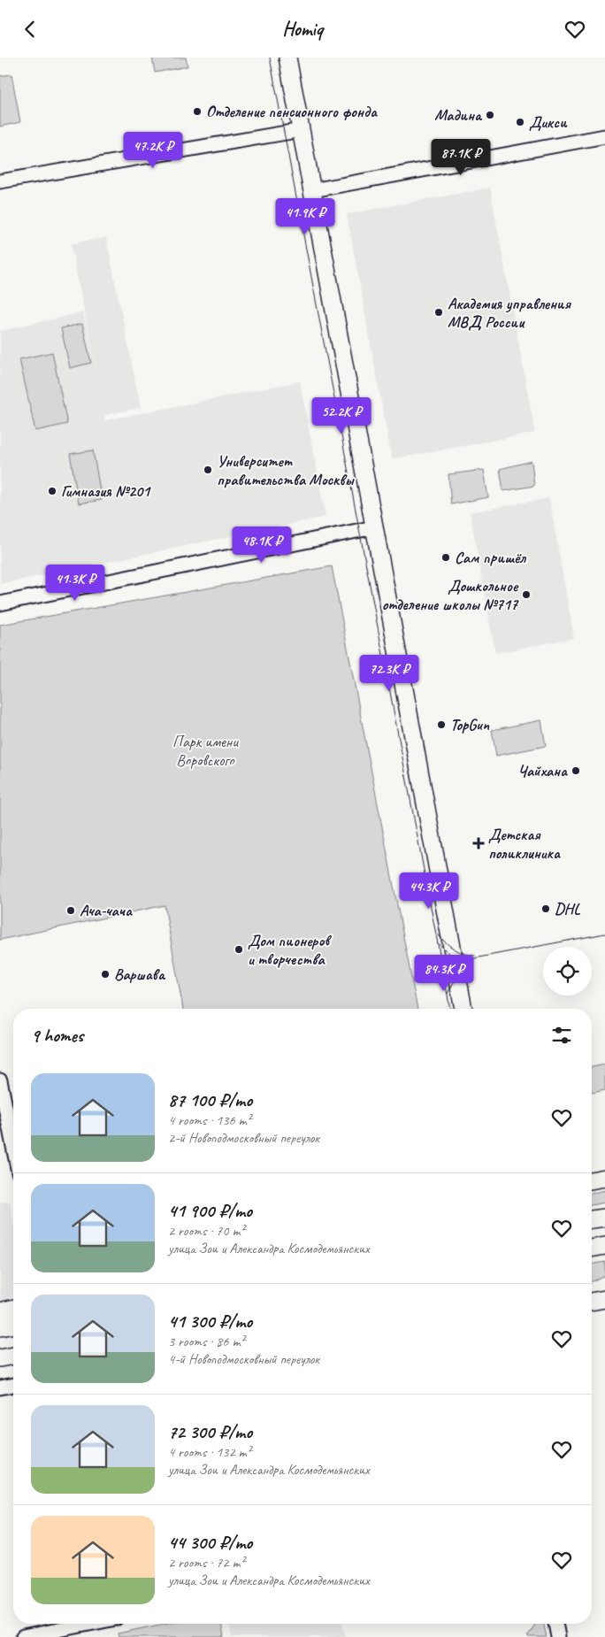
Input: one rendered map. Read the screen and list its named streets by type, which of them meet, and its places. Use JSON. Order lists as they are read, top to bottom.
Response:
{
  "parks": ["Парк имени Воровского"],
  "places": {
    "other": [
      "Отделение пенсионного фонда",
      "Мадина",
      "Дикси",
      "Академия управления МВД России",
      "Университет правительства Москвы",
      "Гимназия №201",
      "Сам пришёл",
      "Дошкольное отделение школы №717",
      "TopGun",
      "Чайхана",
      "DHL",
      "Ача-чача",
      "Дом пионеров и творчества",
      "Варшава"
    ],
    "health": ["Детская поликлиника"]
  },
  "page": {
    "header": "Homiq",
    "price": [
      "47.2K ₽",
      "87.1K ₽",
      "41.9K ₽",
      "52.2K ₽",
      "48.1K ₽",
      "41.3K ₽",
      "72.3K ₽",
      "44.3K ₽",
      "84.3K ₽"
    ],
    "heading": "9 homes",
    "list": [
      {
        "name": "87 100 ₽/mo",
        "note": "4 rooms · 136 m² · 2-й Новоподмосковный переулок"
      },
      {
        "name": "41 900 ₽/mo",
        "note": "2 rooms · 70 m² · улица Зои и Александра Космодемьянских"
      },
      {
        "name": "41 300 ₽/mo",
        "note": "3 rooms · 86 m² · 4-й Новоподмосковный переулок"
      },
      {
        "name": "72 300 ₽/mo",
        "note": "4 rooms · 132 m² · улица Зои и Александра Космодемьянских"
      },
      {
        "name": "44 300 ₽/mo",
        "note": "2 rooms · 72 m² · улица Зои и Александра Космодемьянских"
      }
    ]
  }
}
